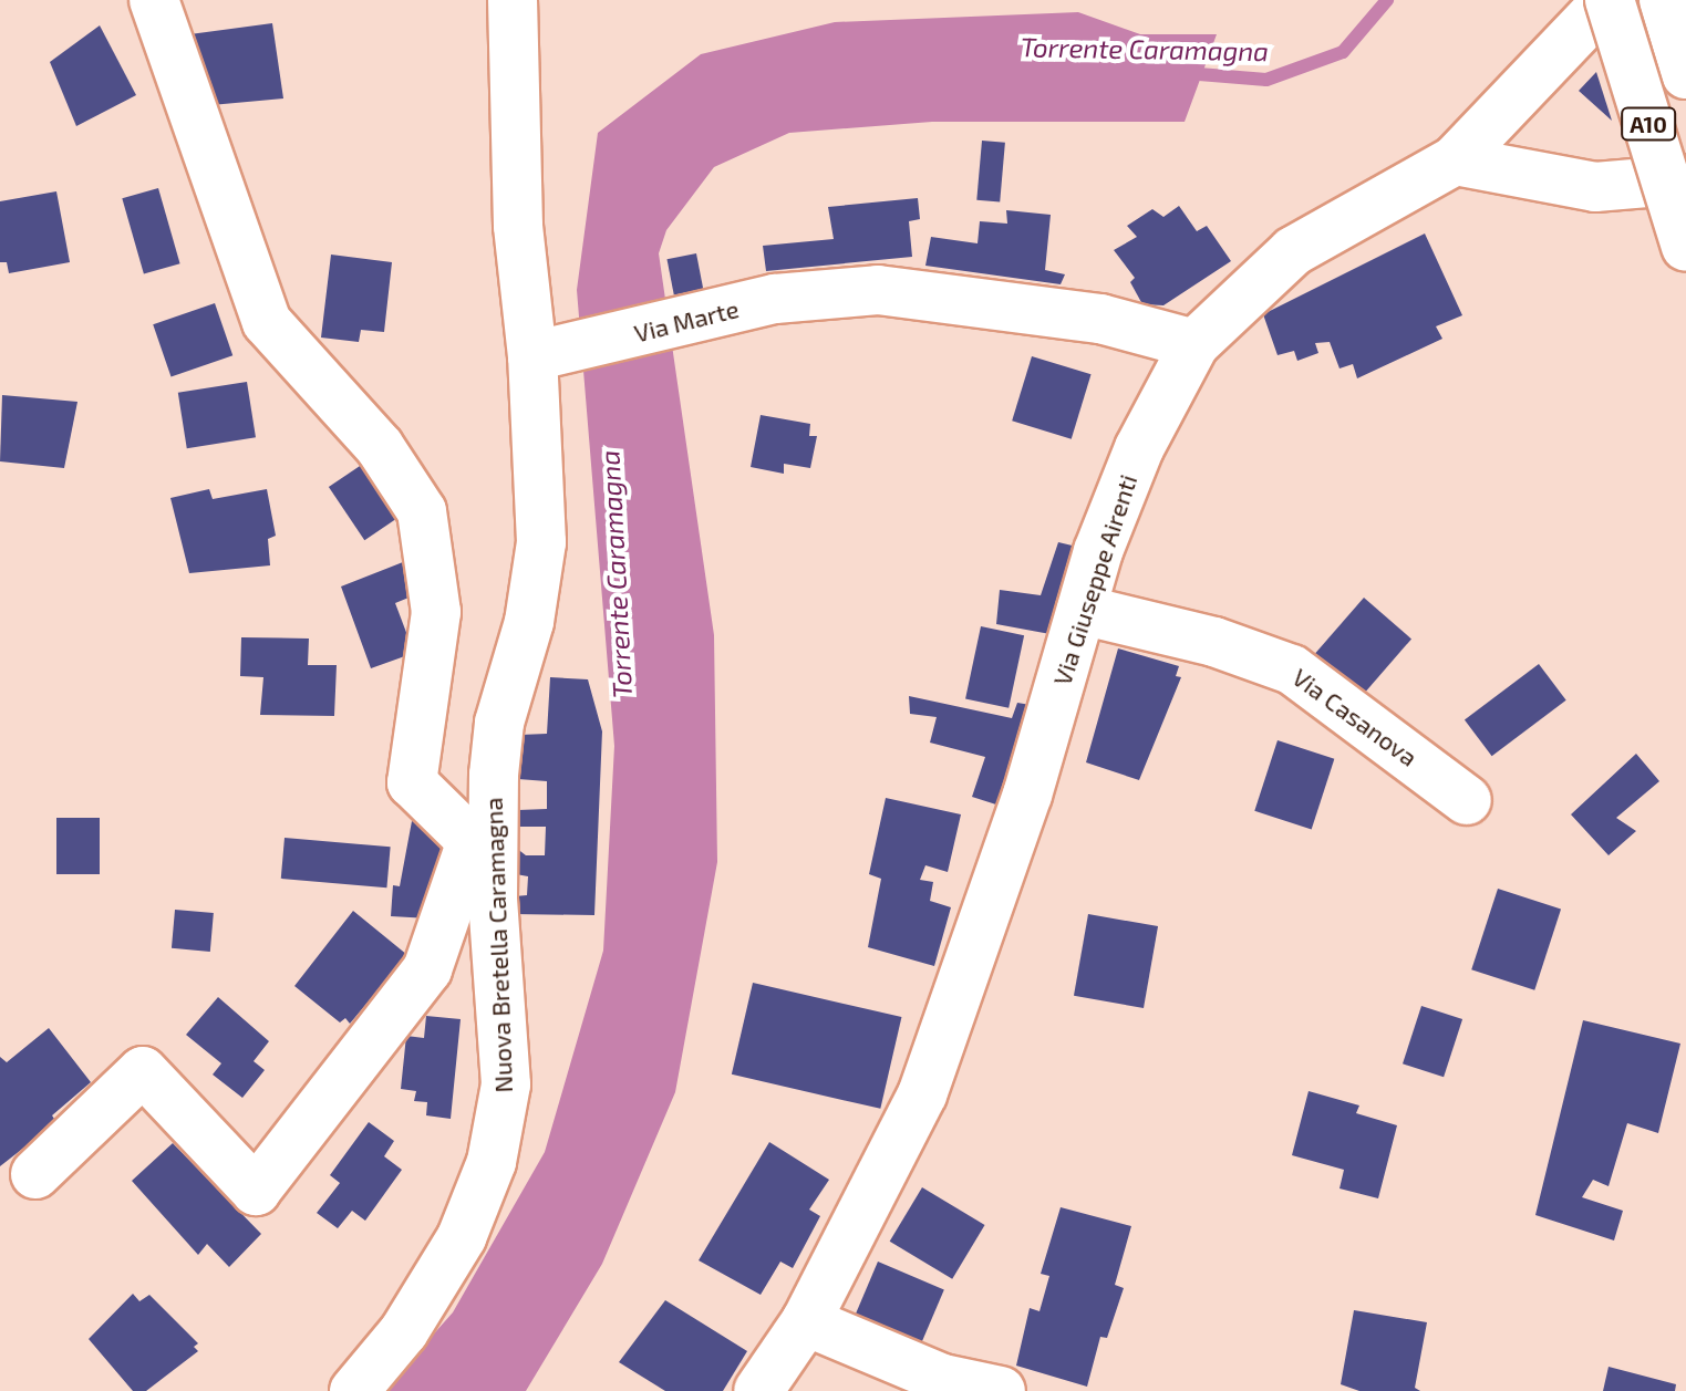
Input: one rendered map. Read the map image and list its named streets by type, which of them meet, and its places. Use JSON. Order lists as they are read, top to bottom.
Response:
{
  "streets": {
    "main road": [
      "A10",
      "Via Marte",
      "Via Giuseppe Airenti",
      "Via Casanova",
      "Nuova Bretella Caramagna"
    ]
  },
  "crossings": [
    ["A10", "Via Giuseppe Airenti"],
    ["Via Marte", "Via Giuseppe Airenti"],
    ["Via Marte", "Nuova Bretella Caramagna"],
    ["Via Giuseppe Airenti", "Via Casanova"]
  ],
  "water": ["Torrente Caramagna"]
}
